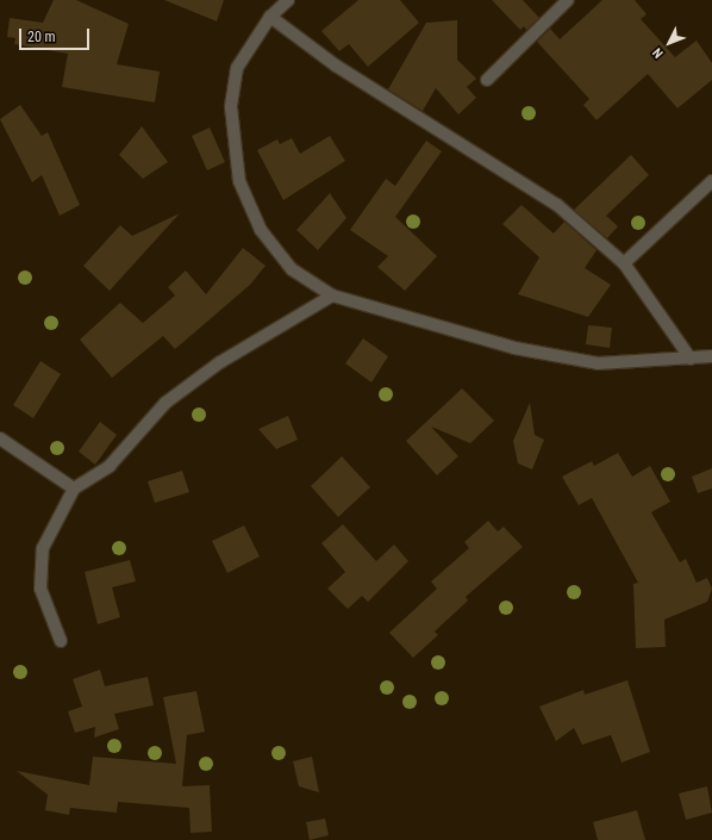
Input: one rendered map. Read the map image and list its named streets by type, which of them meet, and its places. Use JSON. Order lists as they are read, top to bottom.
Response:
{
  "scale_bar": "20 m",
  "north": "bottom left"
}
